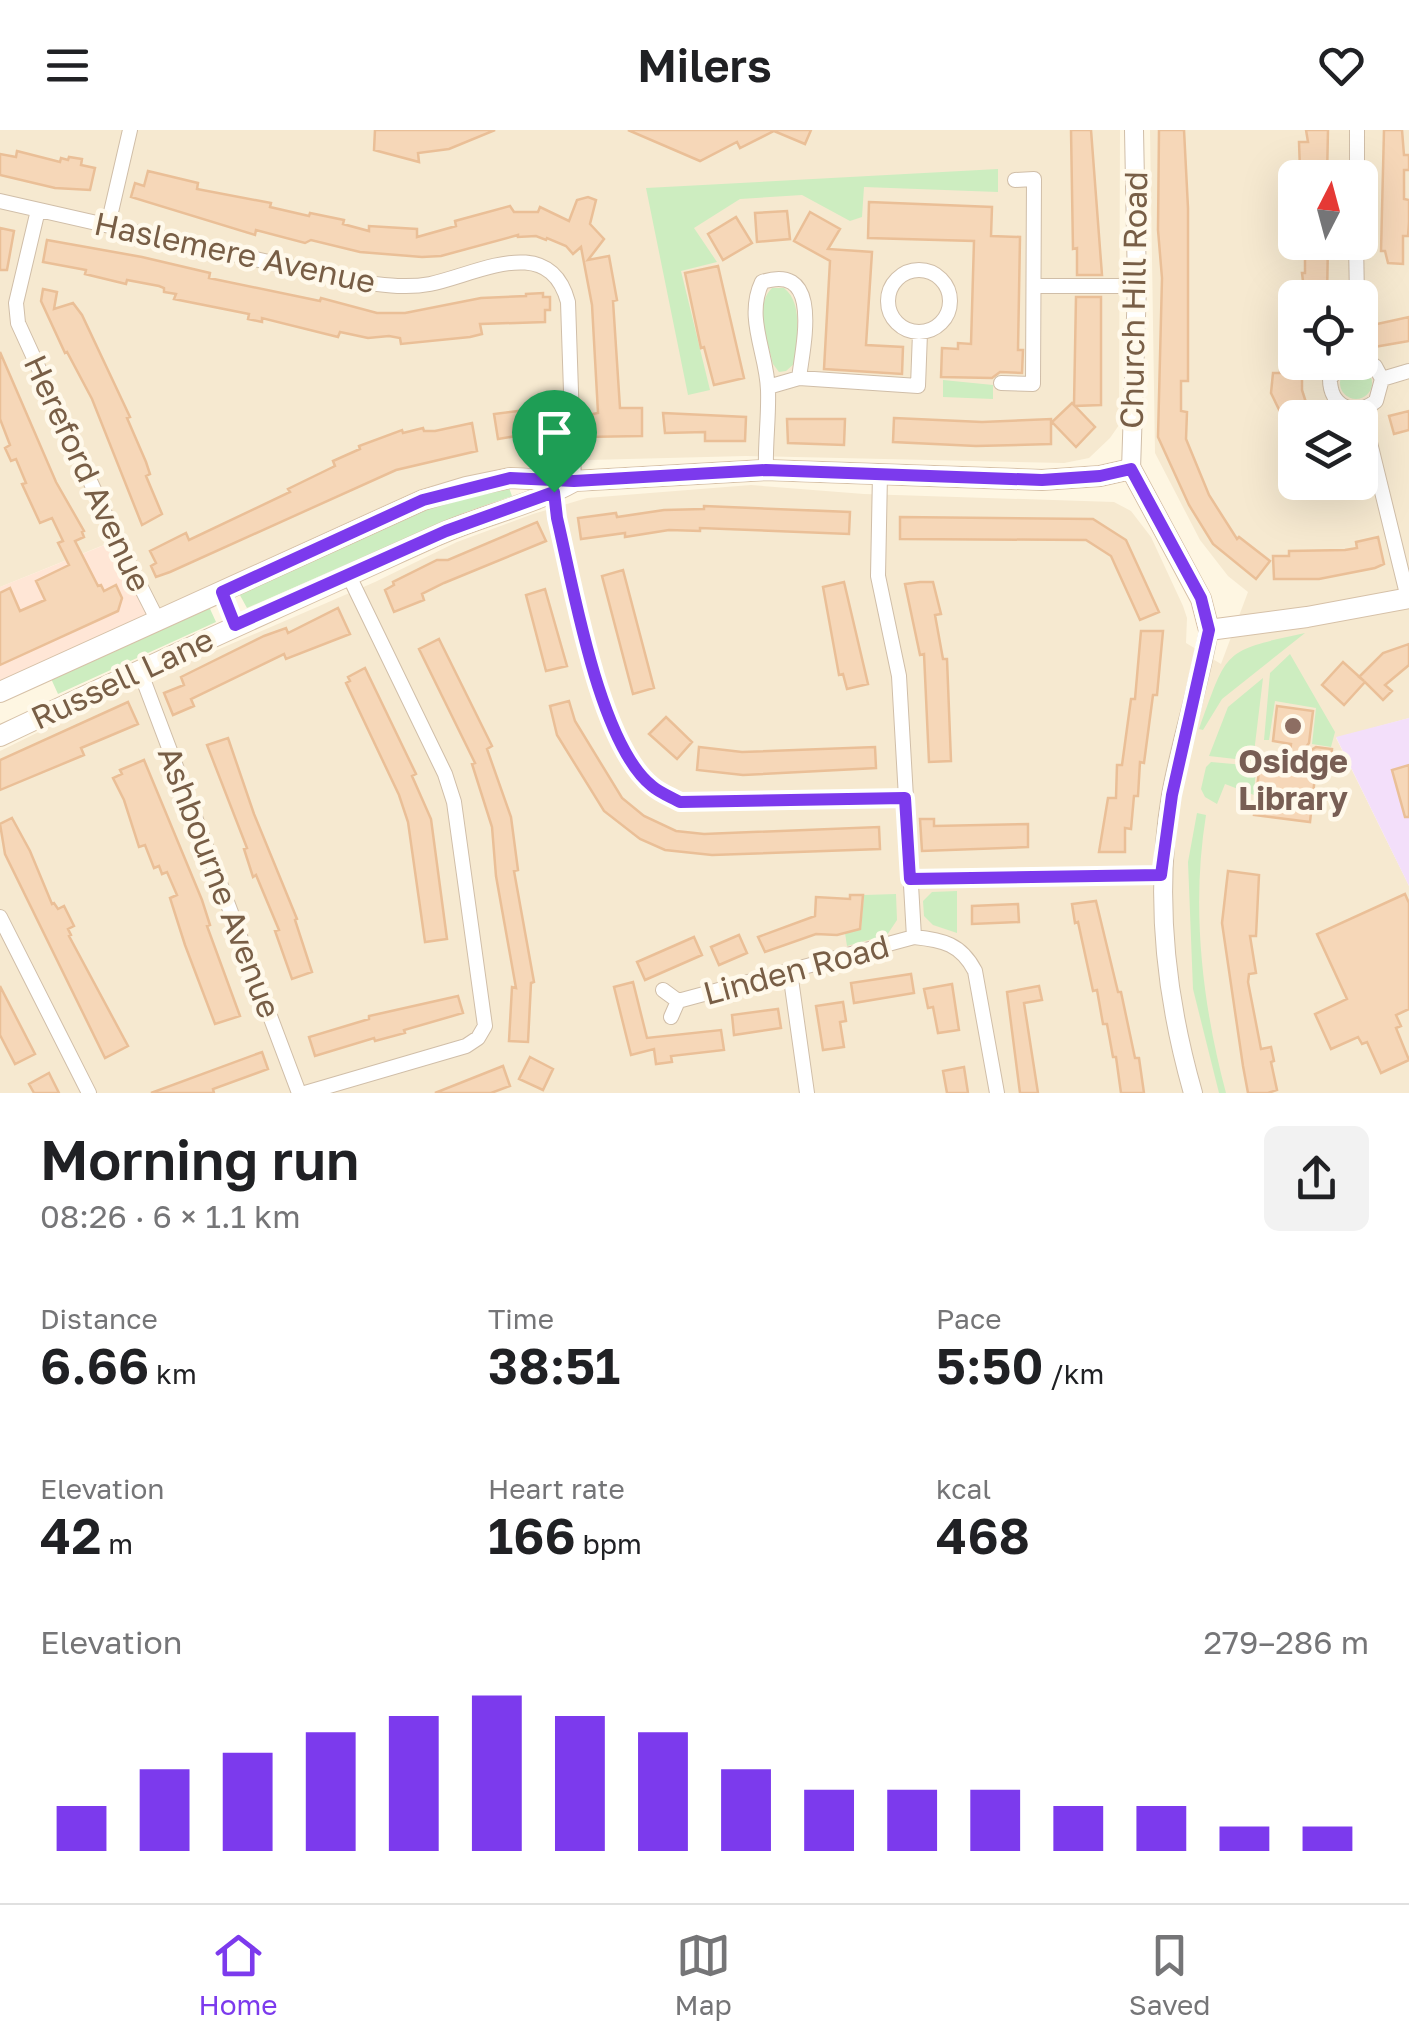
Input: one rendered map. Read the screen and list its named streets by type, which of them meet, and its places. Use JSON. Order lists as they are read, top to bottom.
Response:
{
  "streets": {
    "main road": ["Russell Lane"],
    "street": [
      "Haslemere Avenue",
      "Church Hill Road",
      "Hereford Avenue",
      "Ashbourne Avenue",
      "Linden Road"
    ]
  },
  "crossings": [
    ["Haslemere Avenue", "Hereford Avenue"],
    ["Haslemere Avenue", "Russell Lane"],
    ["Church Hill Road", "Russell Lane"],
    ["Hereford Avenue", "Russell Lane"],
    ["Russell Lane", "Ashbourne Avenue"]
  ],
  "places": ["Osidge Library"],
  "north": "top",
  "page": {
    "header": "Milers",
    "heading": ["Morning run", "08:26 · 6 × 1.1 km"],
    "stats": [
      ["Distance", "6.66 km"],
      ["Time", "38:51"],
      ["Pace", "5:50 /km"],
      ["Elevation", "42 m"],
      ["Heart rate", "166 bpm"],
      ["kcal", "468"]
    ],
    "chart": ["Elevation", "279–286 m"],
    "tabs": ["Home", "Map", "Saved"]
  }
}
